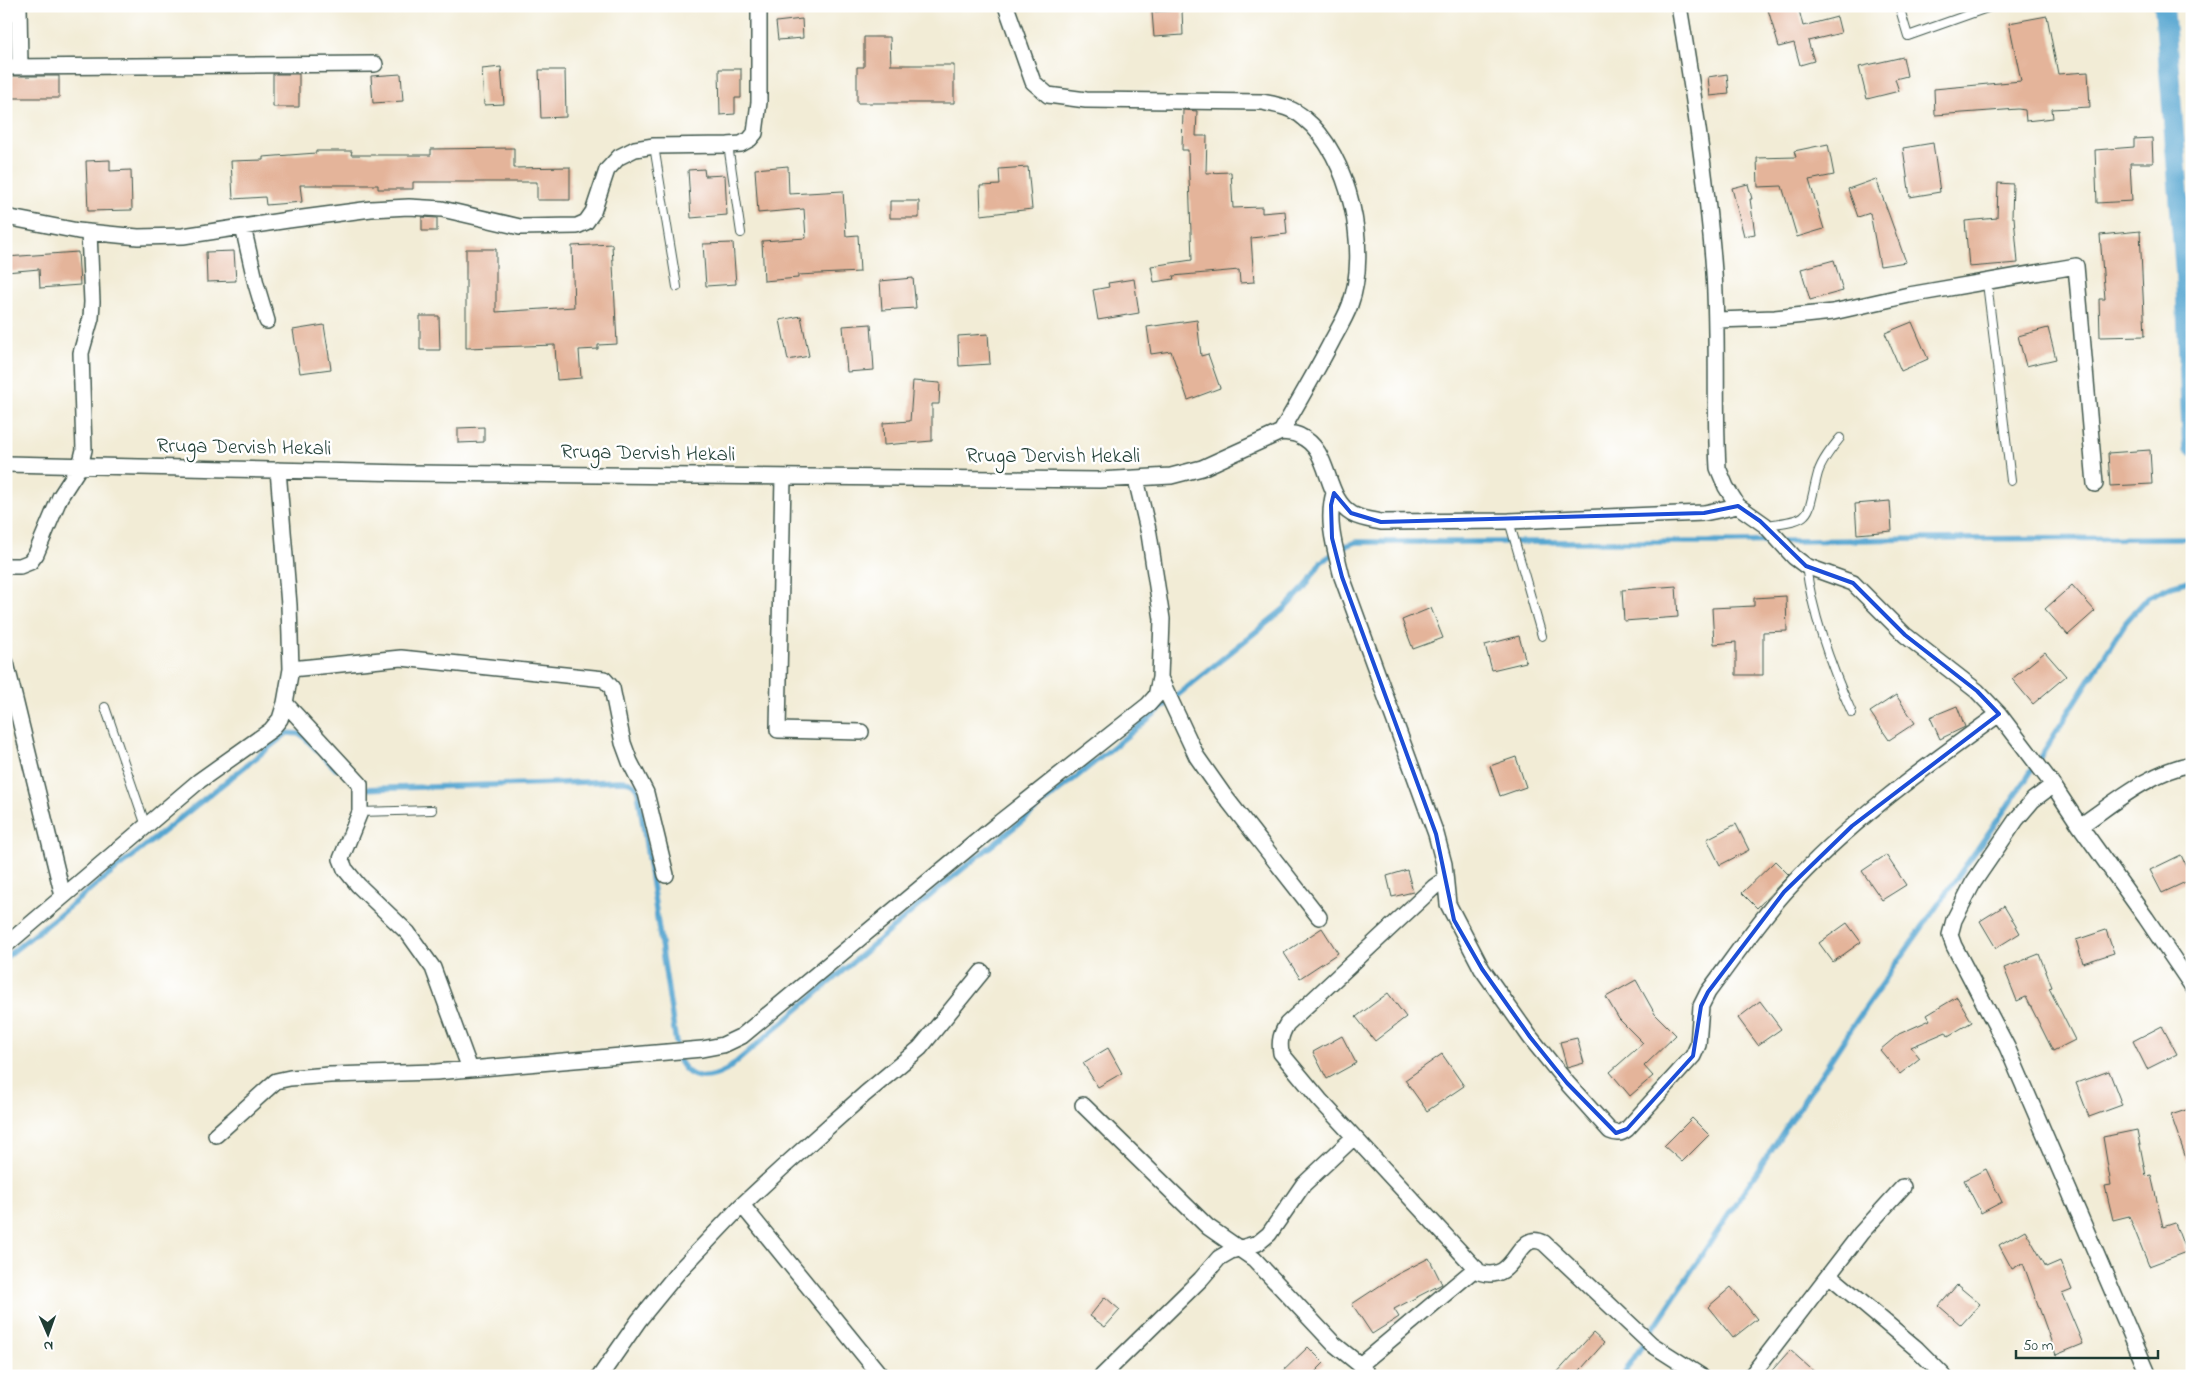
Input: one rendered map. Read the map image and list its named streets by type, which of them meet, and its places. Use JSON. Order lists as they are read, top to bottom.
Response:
{
  "streets": {
    "street": ["Rruga Dervish Hekali"]
  },
  "scale_bar": "50 m",
  "north": "bottom"
}
